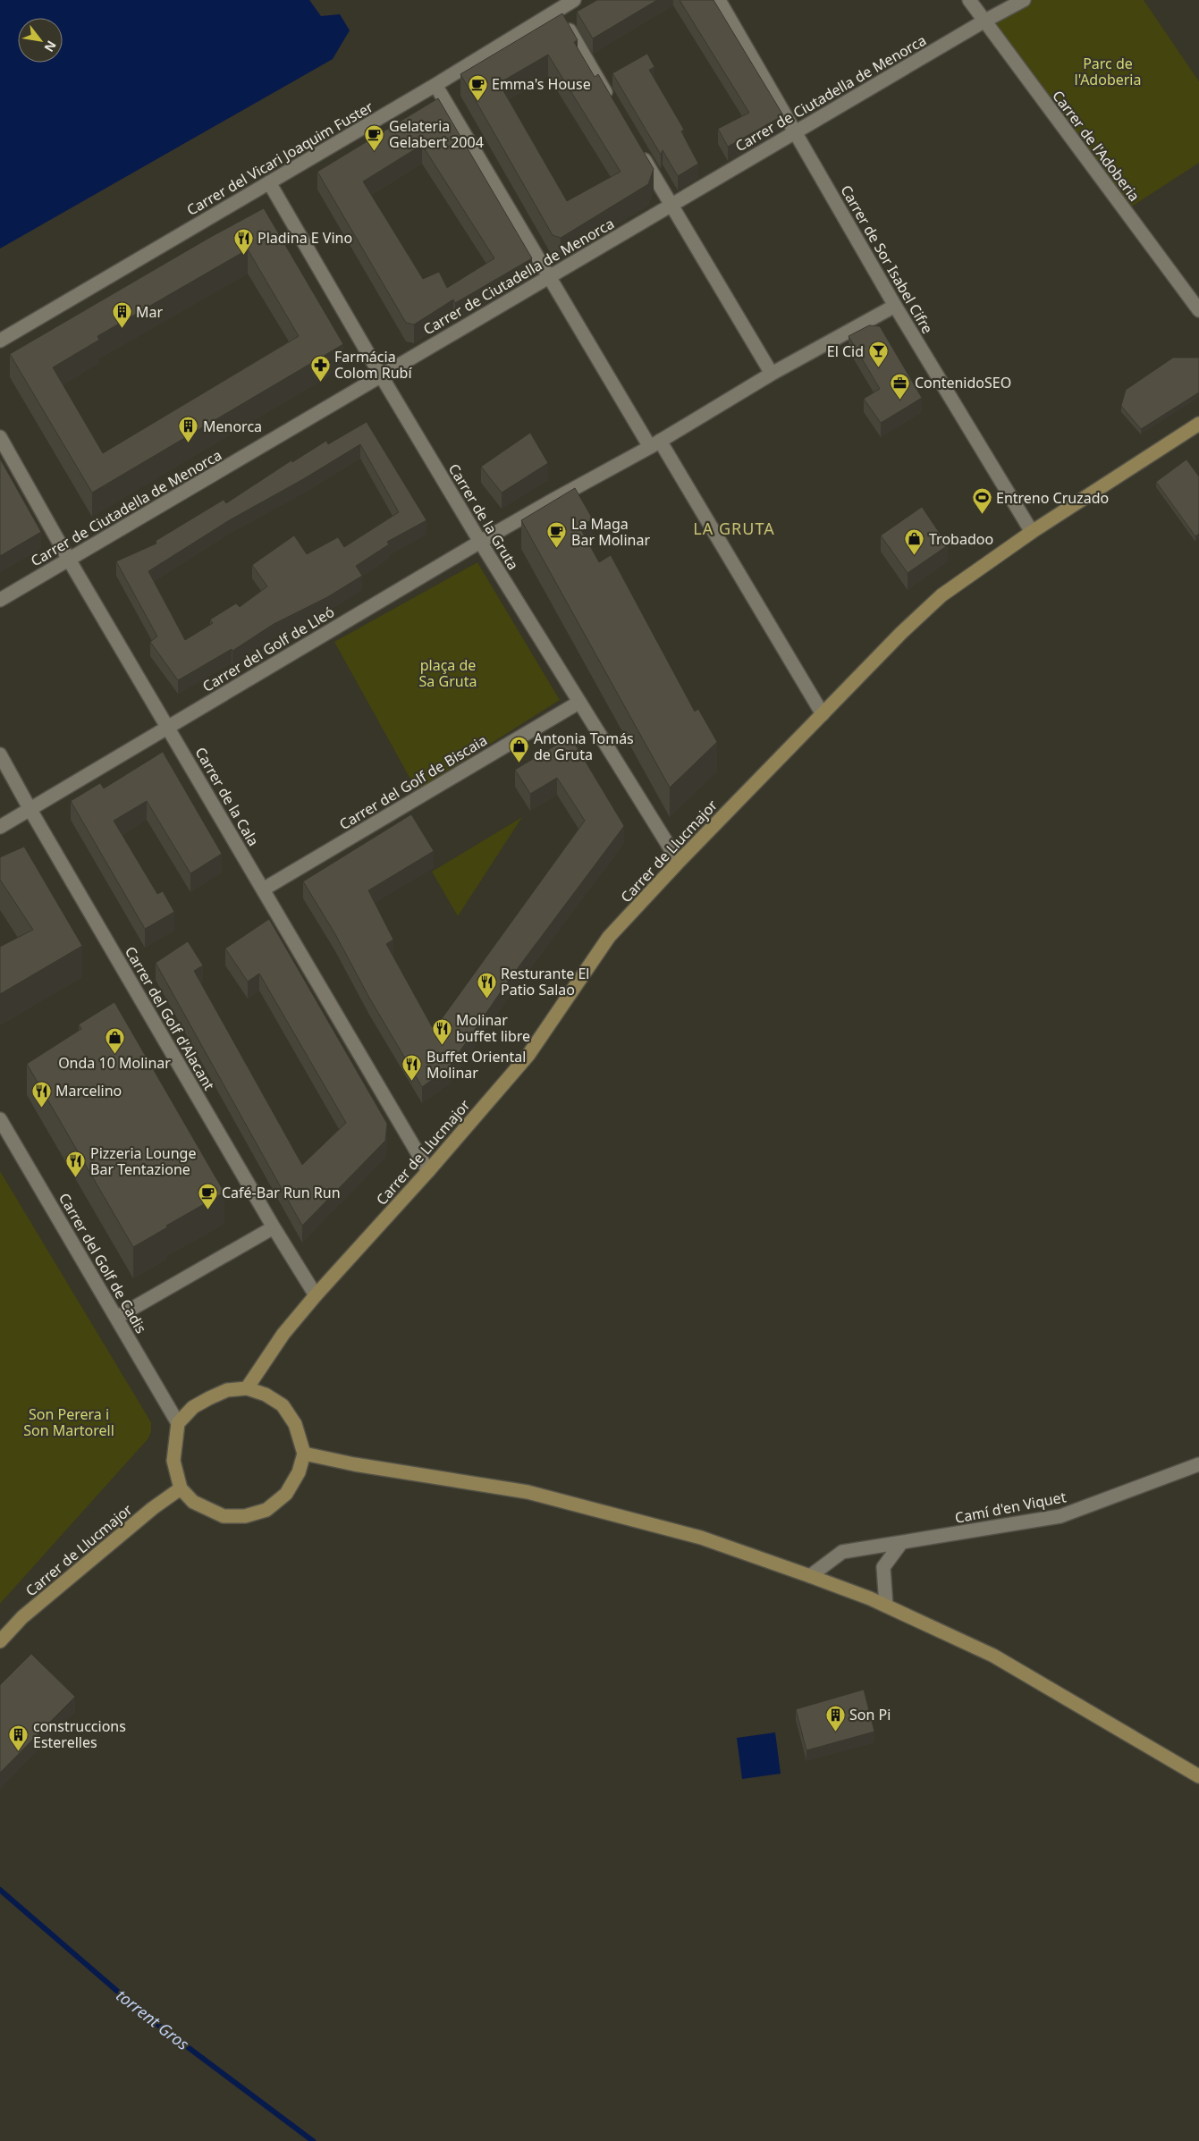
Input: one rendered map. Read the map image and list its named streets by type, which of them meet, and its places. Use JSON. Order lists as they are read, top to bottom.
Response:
{
  "streets": {
    "street": [
      "Carrer de Ciutadella de Menorca",
      "Carrer de l'Adoberia",
      "Carrer del Vicari Joaquim Fuster",
      "Carrer de Sor Isabel Cifre",
      "Carrer de la Gruta",
      "Carrer del Golf de Lleó",
      "Carrer del Golf de Biscaia",
      "Carrer de la Cala",
      "Carrer de Llucmajor",
      "Carrer del Golf d'Alacant",
      "Carrer del Golf de Cadis",
      "Camí d'en Viquet"
    ]
  },
  "crossings": [
    ["Carrer de Ciutadella de Menorca", "Carrer de l'Adoberia"],
    ["Carrer de Ciutadella de Menorca", "Carrer de Sor Isabel Cifre"],
    ["Carrer de Ciutadella de Menorca", "Carrer de la Gruta"],
    ["Carrer de Ciutadella de Menorca", "Carrer de la Cala"],
    ["Carrer del Vicari Joaquim Fuster", "Carrer de la Gruta"],
    ["Carrer de Sor Isabel Cifre", "Carrer del Golf de Lleó"],
    ["Carrer de Sor Isabel Cifre", "Carrer de Llucmajor"],
    ["Carrer de la Gruta", "Carrer del Golf de Lleó"],
    ["Carrer de la Gruta", "Carrer del Golf de Biscaia"],
    ["Carrer de la Gruta", "Carrer de Llucmajor"],
    ["Carrer del Golf de Lleó", "Carrer de la Cala"],
    ["Carrer del Golf de Lleó", "Carrer del Golf d'Alacant"],
    ["Carrer del Golf de Biscaia", "Carrer de la Cala"],
    ["Carrer de la Cala", "Carrer de Llucmajor"],
    ["Carrer de Llucmajor", "Carrer del Golf d'Alacant"],
    ["Carrer de Llucmajor", "Carrer del Golf de Cadis"]
  ],
  "districts": ["LA GRUTA"],
  "water": ["torrent Gros"],
  "parks": ["Parc de l'Adoberia", "plaça de Sa Gruta", "Son Perera i Son Martorell"],
  "places": {
    "cafe": [
      "Emma's House",
      "Gelateria Gelabert 2004",
      "La Maga Bar Molinar",
      "Café-Bar Run Run"
    ],
    "restaurant": [
      "Pladina E Vino",
      "Resturante El Patio Salao",
      "Molinar buffet libre",
      "Buffet Oriental Molinar",
      "Marcelino",
      "Pizzeria Lounge Bar Tentazione"
    ],
    "building": [
      "Mar",
      "Menorca",
      "Son Pi",
      "construccions Esterelles"
    ],
    "bar": ["El Cid"],
    "pharmacy": ["Farmácia Colom Rubí"],
    "office": ["ContenidoSEO"],
    "sports": ["Entreno Cruzado"],
    "shop": ["Trobadoo", "Antonia Tomás de Gruta", "Onda 10 Molinar"]
  },
  "north": "bottom right"
}
